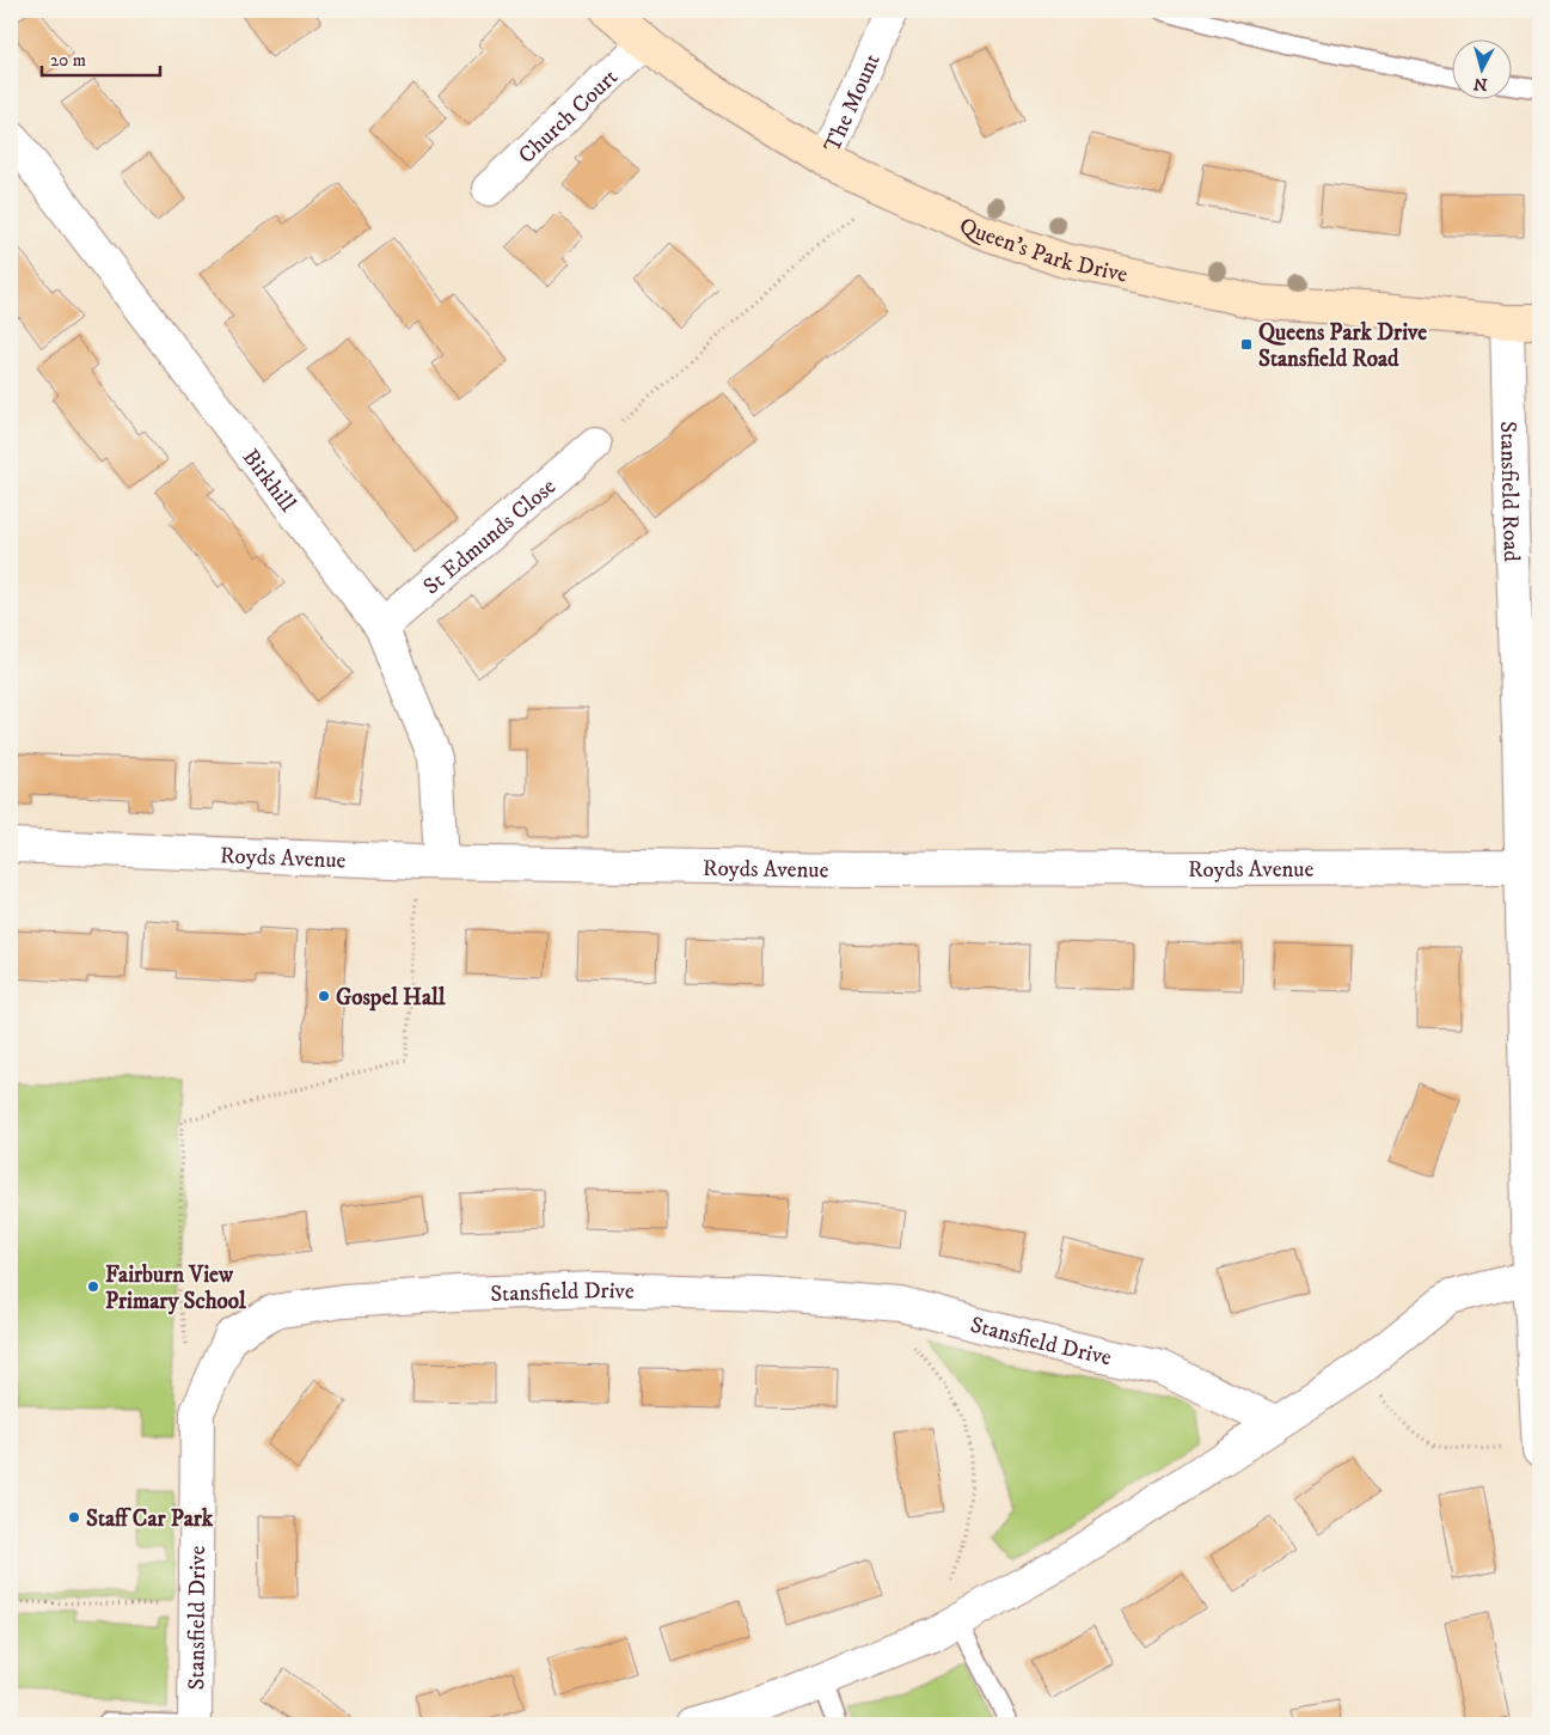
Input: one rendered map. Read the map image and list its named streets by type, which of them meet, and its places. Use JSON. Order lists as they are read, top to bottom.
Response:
{
  "streets": {
    "street": [
      "The Mount",
      "Church Court",
      "Queen's Park Drive",
      "Birkhill",
      "Stansfield Road",
      "St Edmunds Close",
      "Royds Avenue",
      "Stansfield Drive"
    ]
  },
  "crossings": [
    ["The Mount", "Queen's Park Drive"],
    ["Church Court", "Queen's Park Drive"],
    ["Queen's Park Drive", "Stansfield Road"],
    ["Birkhill", "St Edmunds Close"],
    ["Birkhill", "Royds Avenue"],
    ["Stansfield Road", "Royds Avenue"]
  ],
  "places": {
    "transit": ["Queens Park Drive Stansfield Road"],
    "other": ["Gospel Hall", "Fairburn View Primary School", "Staff Car Park"]
  },
  "scale_bar": "20 m",
  "north": "bottom"
}
